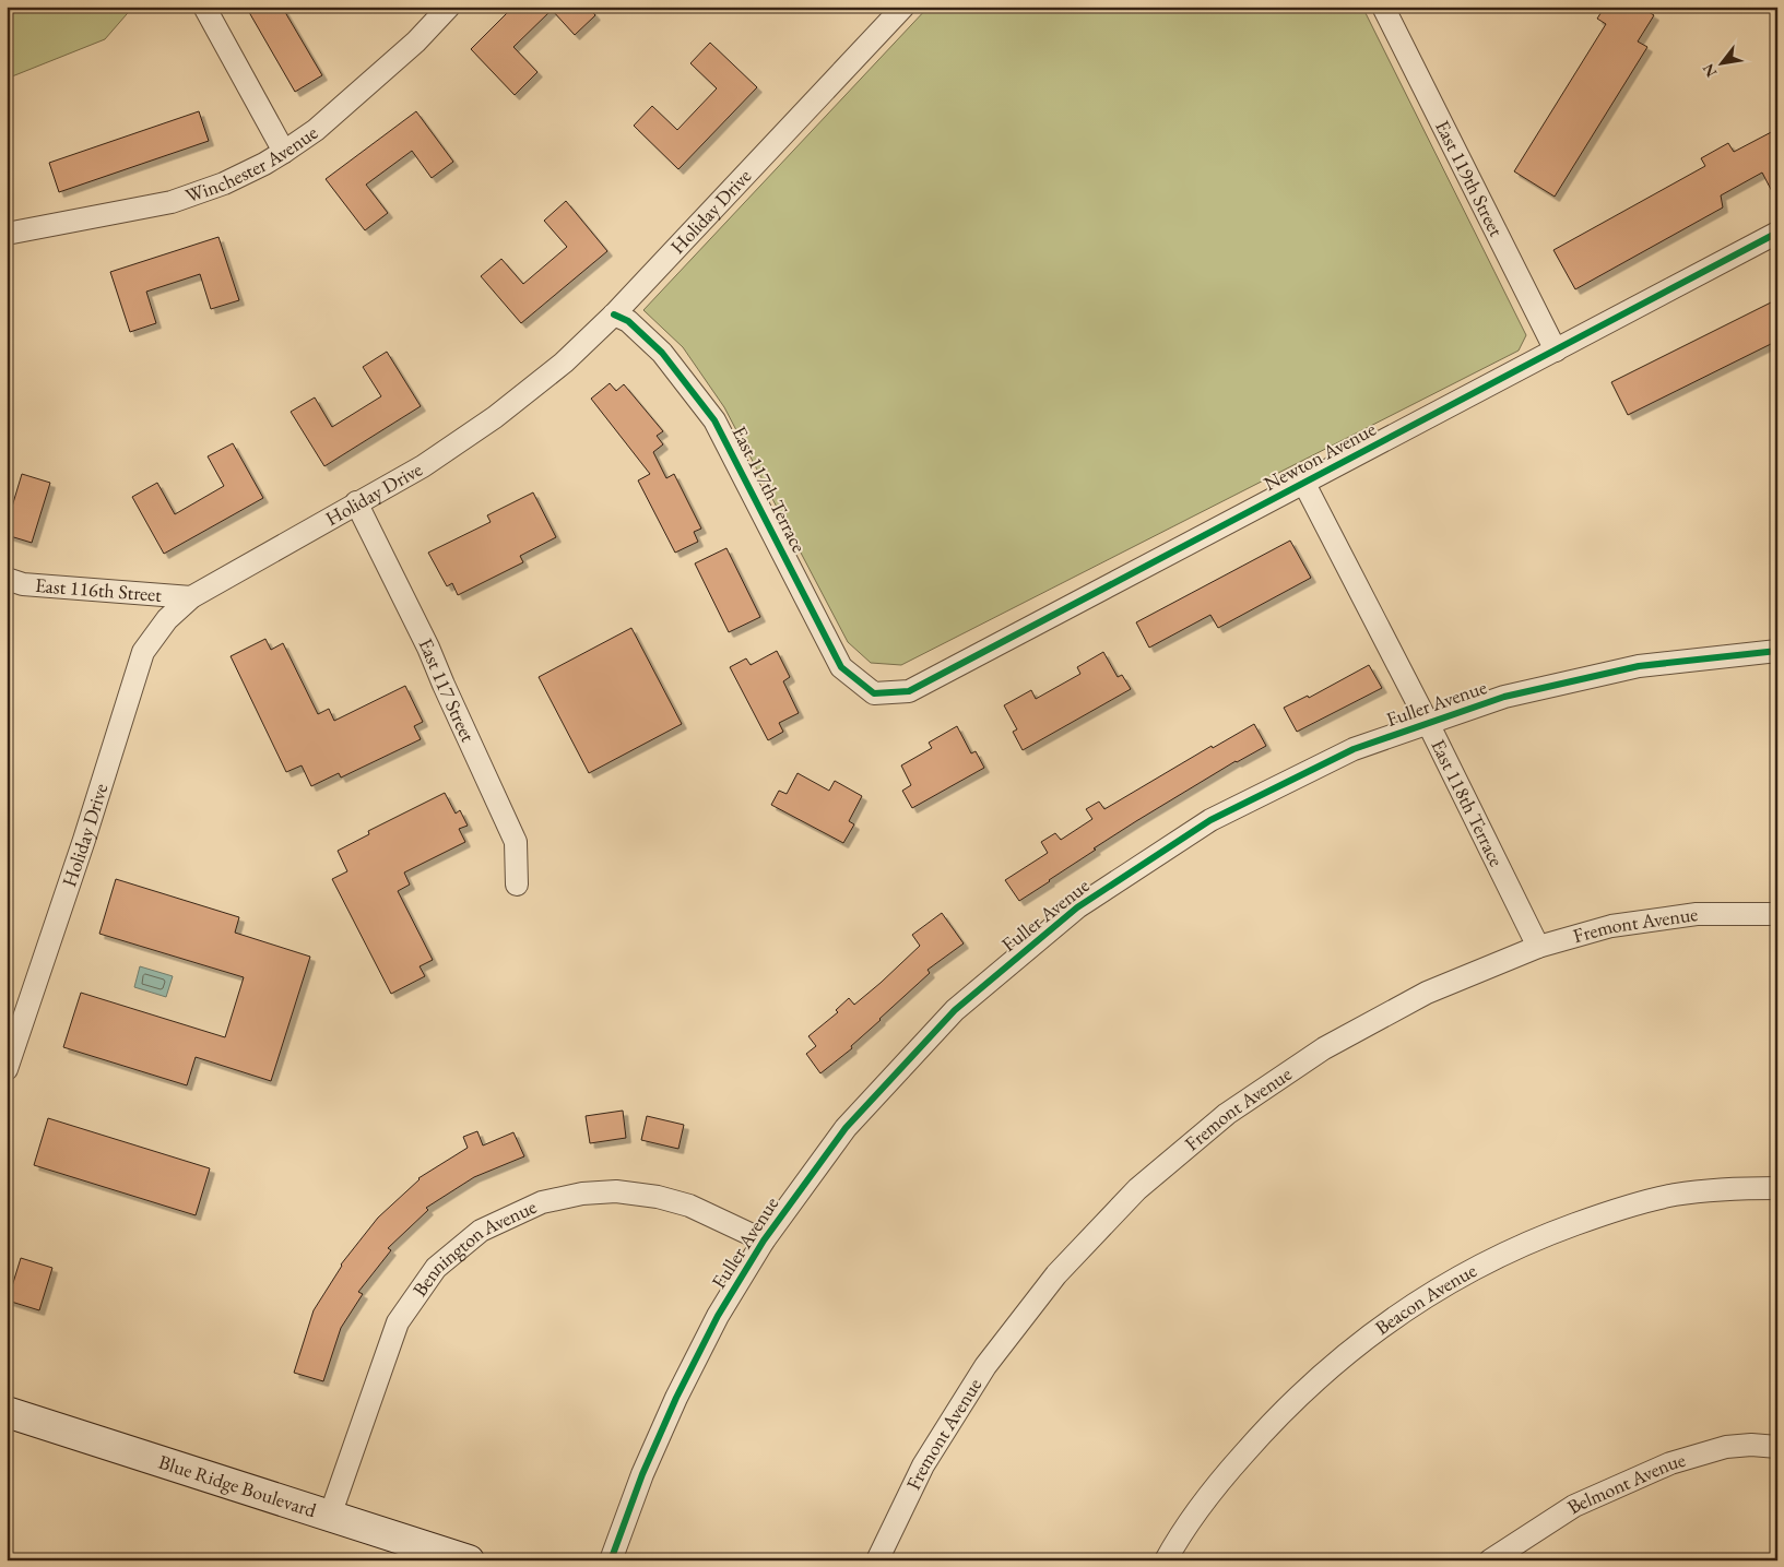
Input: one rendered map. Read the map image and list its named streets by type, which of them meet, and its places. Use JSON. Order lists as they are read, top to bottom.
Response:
{
  "streets": {
    "main road": ["Blue Ridge Boulevard"],
    "street": [
      "Winchester Avenue",
      "East 119th Street",
      "Holiday Drive",
      "Newton Avenue",
      "East 117th Terrace",
      "East 116th Street",
      "East 117 Street",
      "Fuller Avenue",
      "East 118th Terrace",
      "Fremont Avenue",
      "Bennington Avenue",
      "Beacon Avenue",
      "Belmont Avenue"
    ]
  },
  "crossings": [
    ["East 119th Street", "Newton Avenue"],
    ["Holiday Drive", "East 117th Terrace"],
    ["Holiday Drive", "East 116th Street"],
    ["Holiday Drive", "East 117 Street"],
    ["Newton Avenue", "East 117th Terrace"],
    ["Newton Avenue", "East 118th Terrace"],
    ["Fuller Avenue", "East 118th Terrace"],
    ["Fuller Avenue", "Bennington Avenue"],
    ["East 118th Terrace", "Fremont Avenue"],
    ["Bennington Avenue", "Blue Ridge Boulevard"]
  ],
  "north": "bottom left"
}
